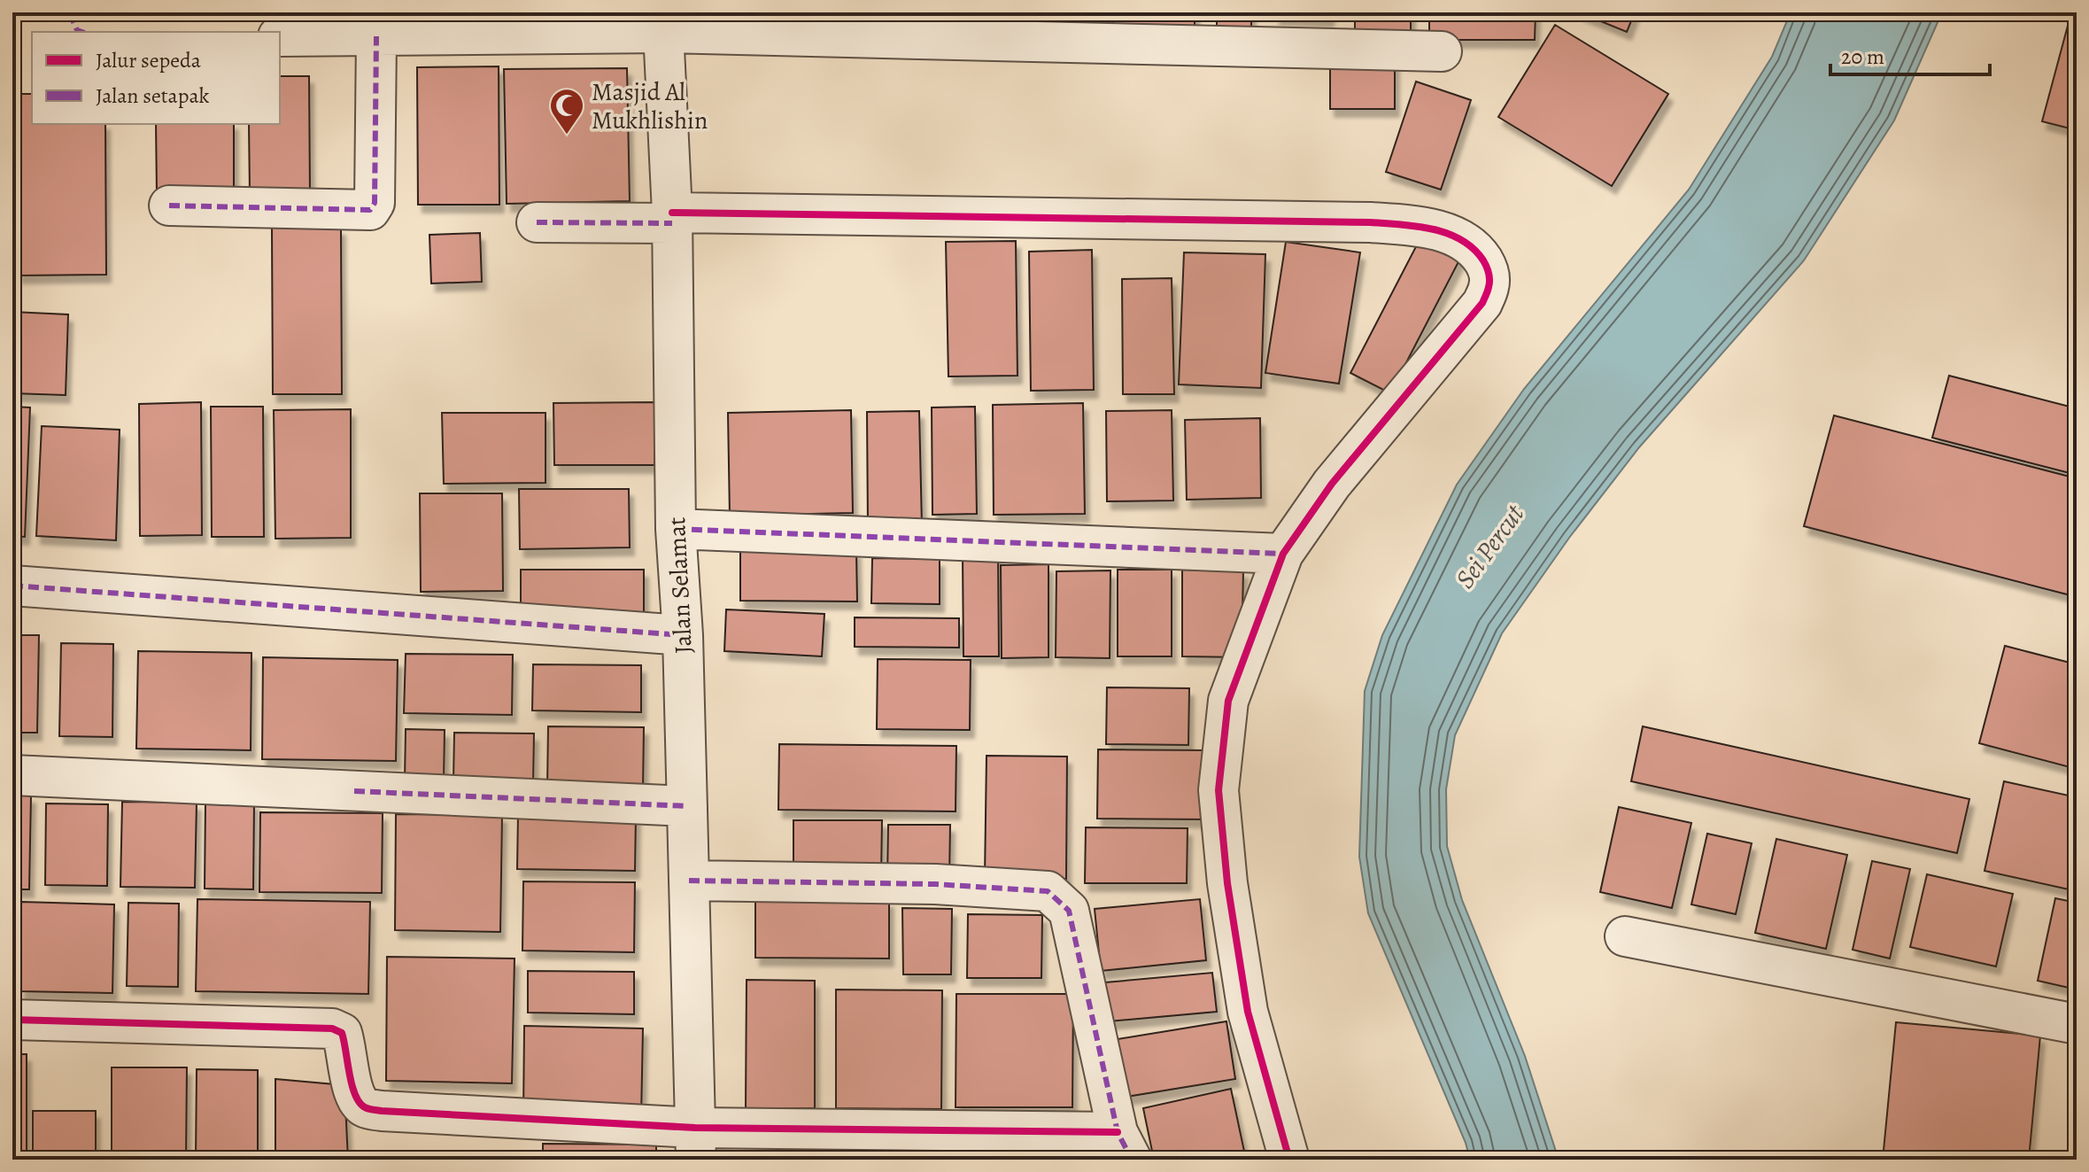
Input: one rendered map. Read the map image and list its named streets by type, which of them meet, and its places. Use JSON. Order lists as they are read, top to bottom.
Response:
{
  "streets": {
    "street": ["Jalan Selamat"]
  },
  "water": ["Sei Percut"],
  "places": {
    "mosque": ["Masjid Al Mukhlishin"]
  },
  "legend": ["Jalur sepeda", "Jalan setapak"],
  "scale_bar": "20 m"
}
